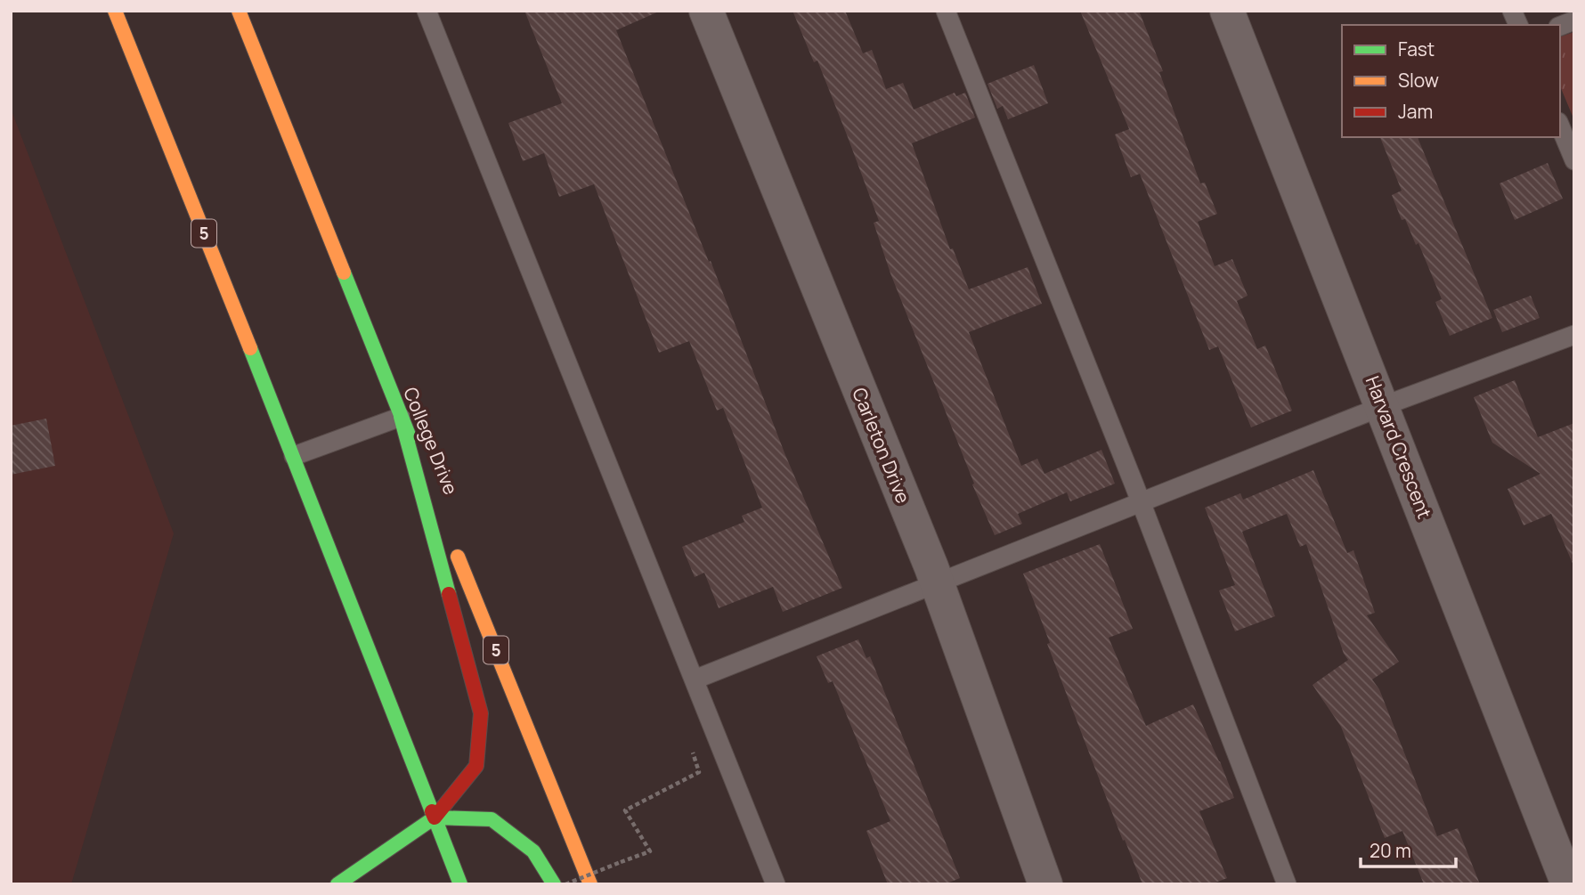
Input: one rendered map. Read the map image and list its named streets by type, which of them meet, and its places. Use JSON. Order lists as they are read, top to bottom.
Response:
{
  "streets": {
    "main road": ["5", "College Drive"],
    "street": ["Carleton Drive", "Harvard Crescent"]
  },
  "legend": ["Fast", "Slow", "Jam"],
  "scale_bar": "20 m"
}
